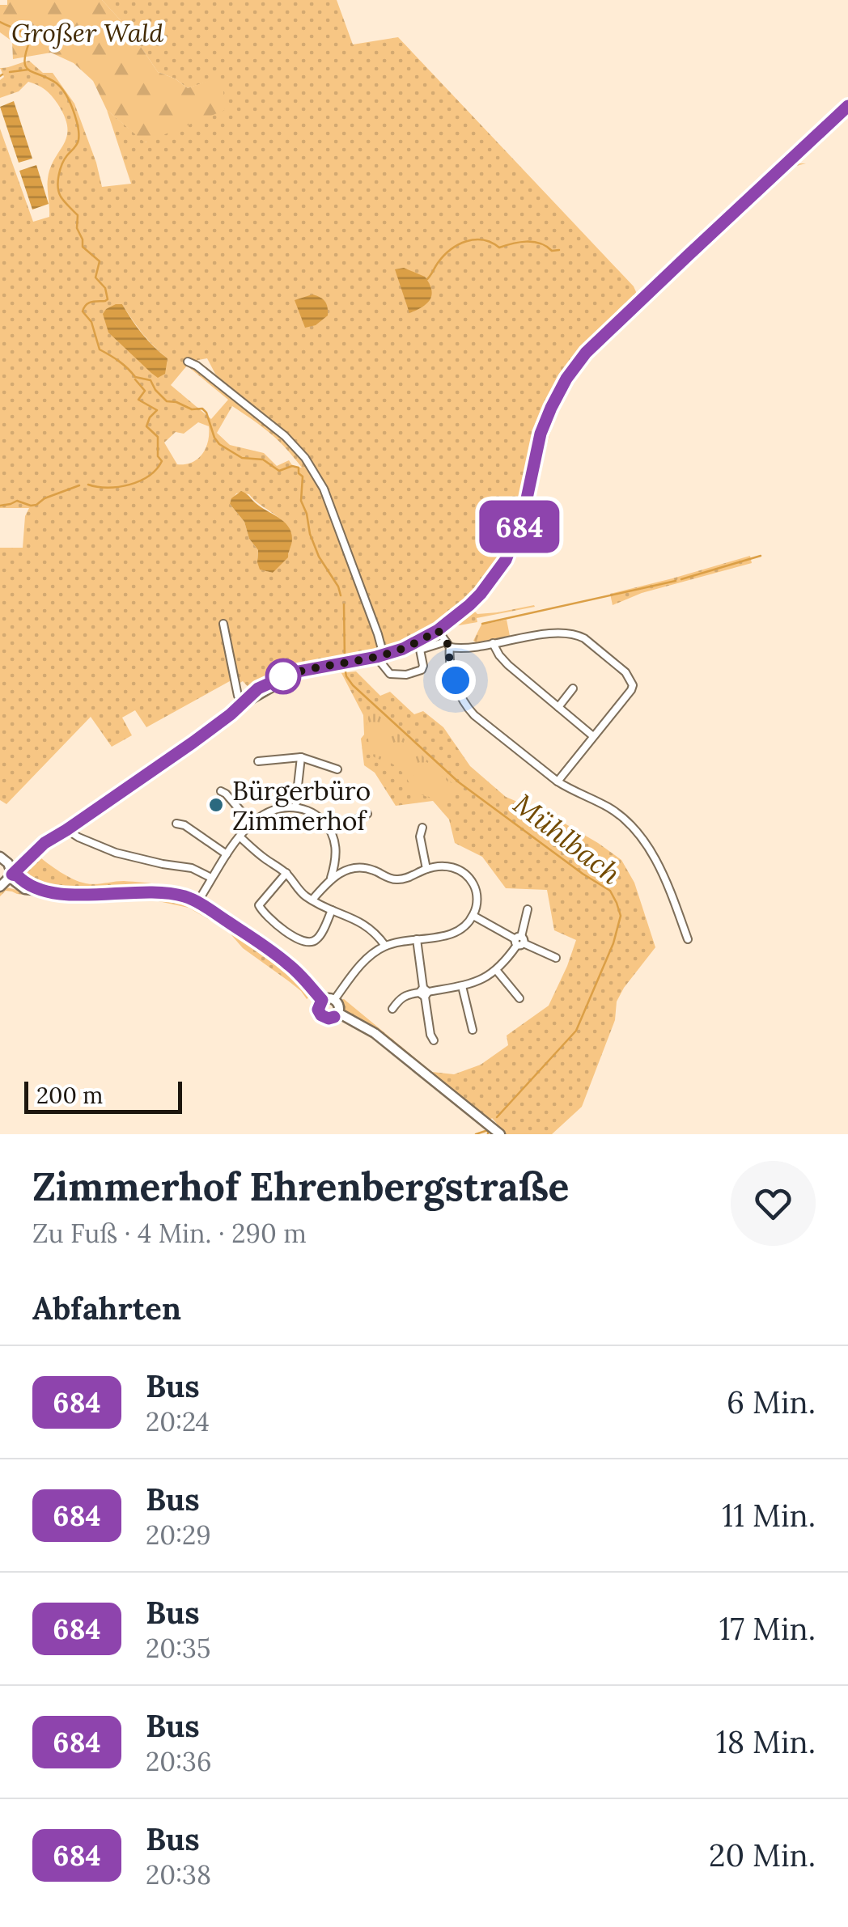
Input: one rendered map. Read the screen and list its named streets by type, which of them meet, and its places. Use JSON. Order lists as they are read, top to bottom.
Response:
{
  "water": ["Mühlbach"],
  "parks": ["Großer Wald"],
  "places": ["Bürgerbüro Zimmerhof"],
  "lines": ["bus line 684"],
  "scale_bar": "200 m",
  "page": {
    "on_map": "684",
    "scale": "200 m",
    "heading": [
      ["Zimmerhof Ehrenbergstraße", "Zu Fuß · 4 Min. · 290 m"],
      "Abfahrten"
    ],
    "list": [
      {
        "mark": "684",
        "name": "Bus",
        "note": "20:24",
        "value": "6 Min."
      },
      {
        "mark": "684",
        "name": "Bus",
        "note": "20:29",
        "value": "11 Min."
      },
      {
        "mark": "684",
        "name": "Bus",
        "note": "20:35",
        "value": "17 Min."
      },
      {
        "mark": "684",
        "name": "Bus",
        "note": "20:36",
        "value": "18 Min."
      },
      {
        "mark": "684",
        "name": "Bus",
        "note": "20:38",
        "value": "20 Min."
      }
    ]
  }
}
